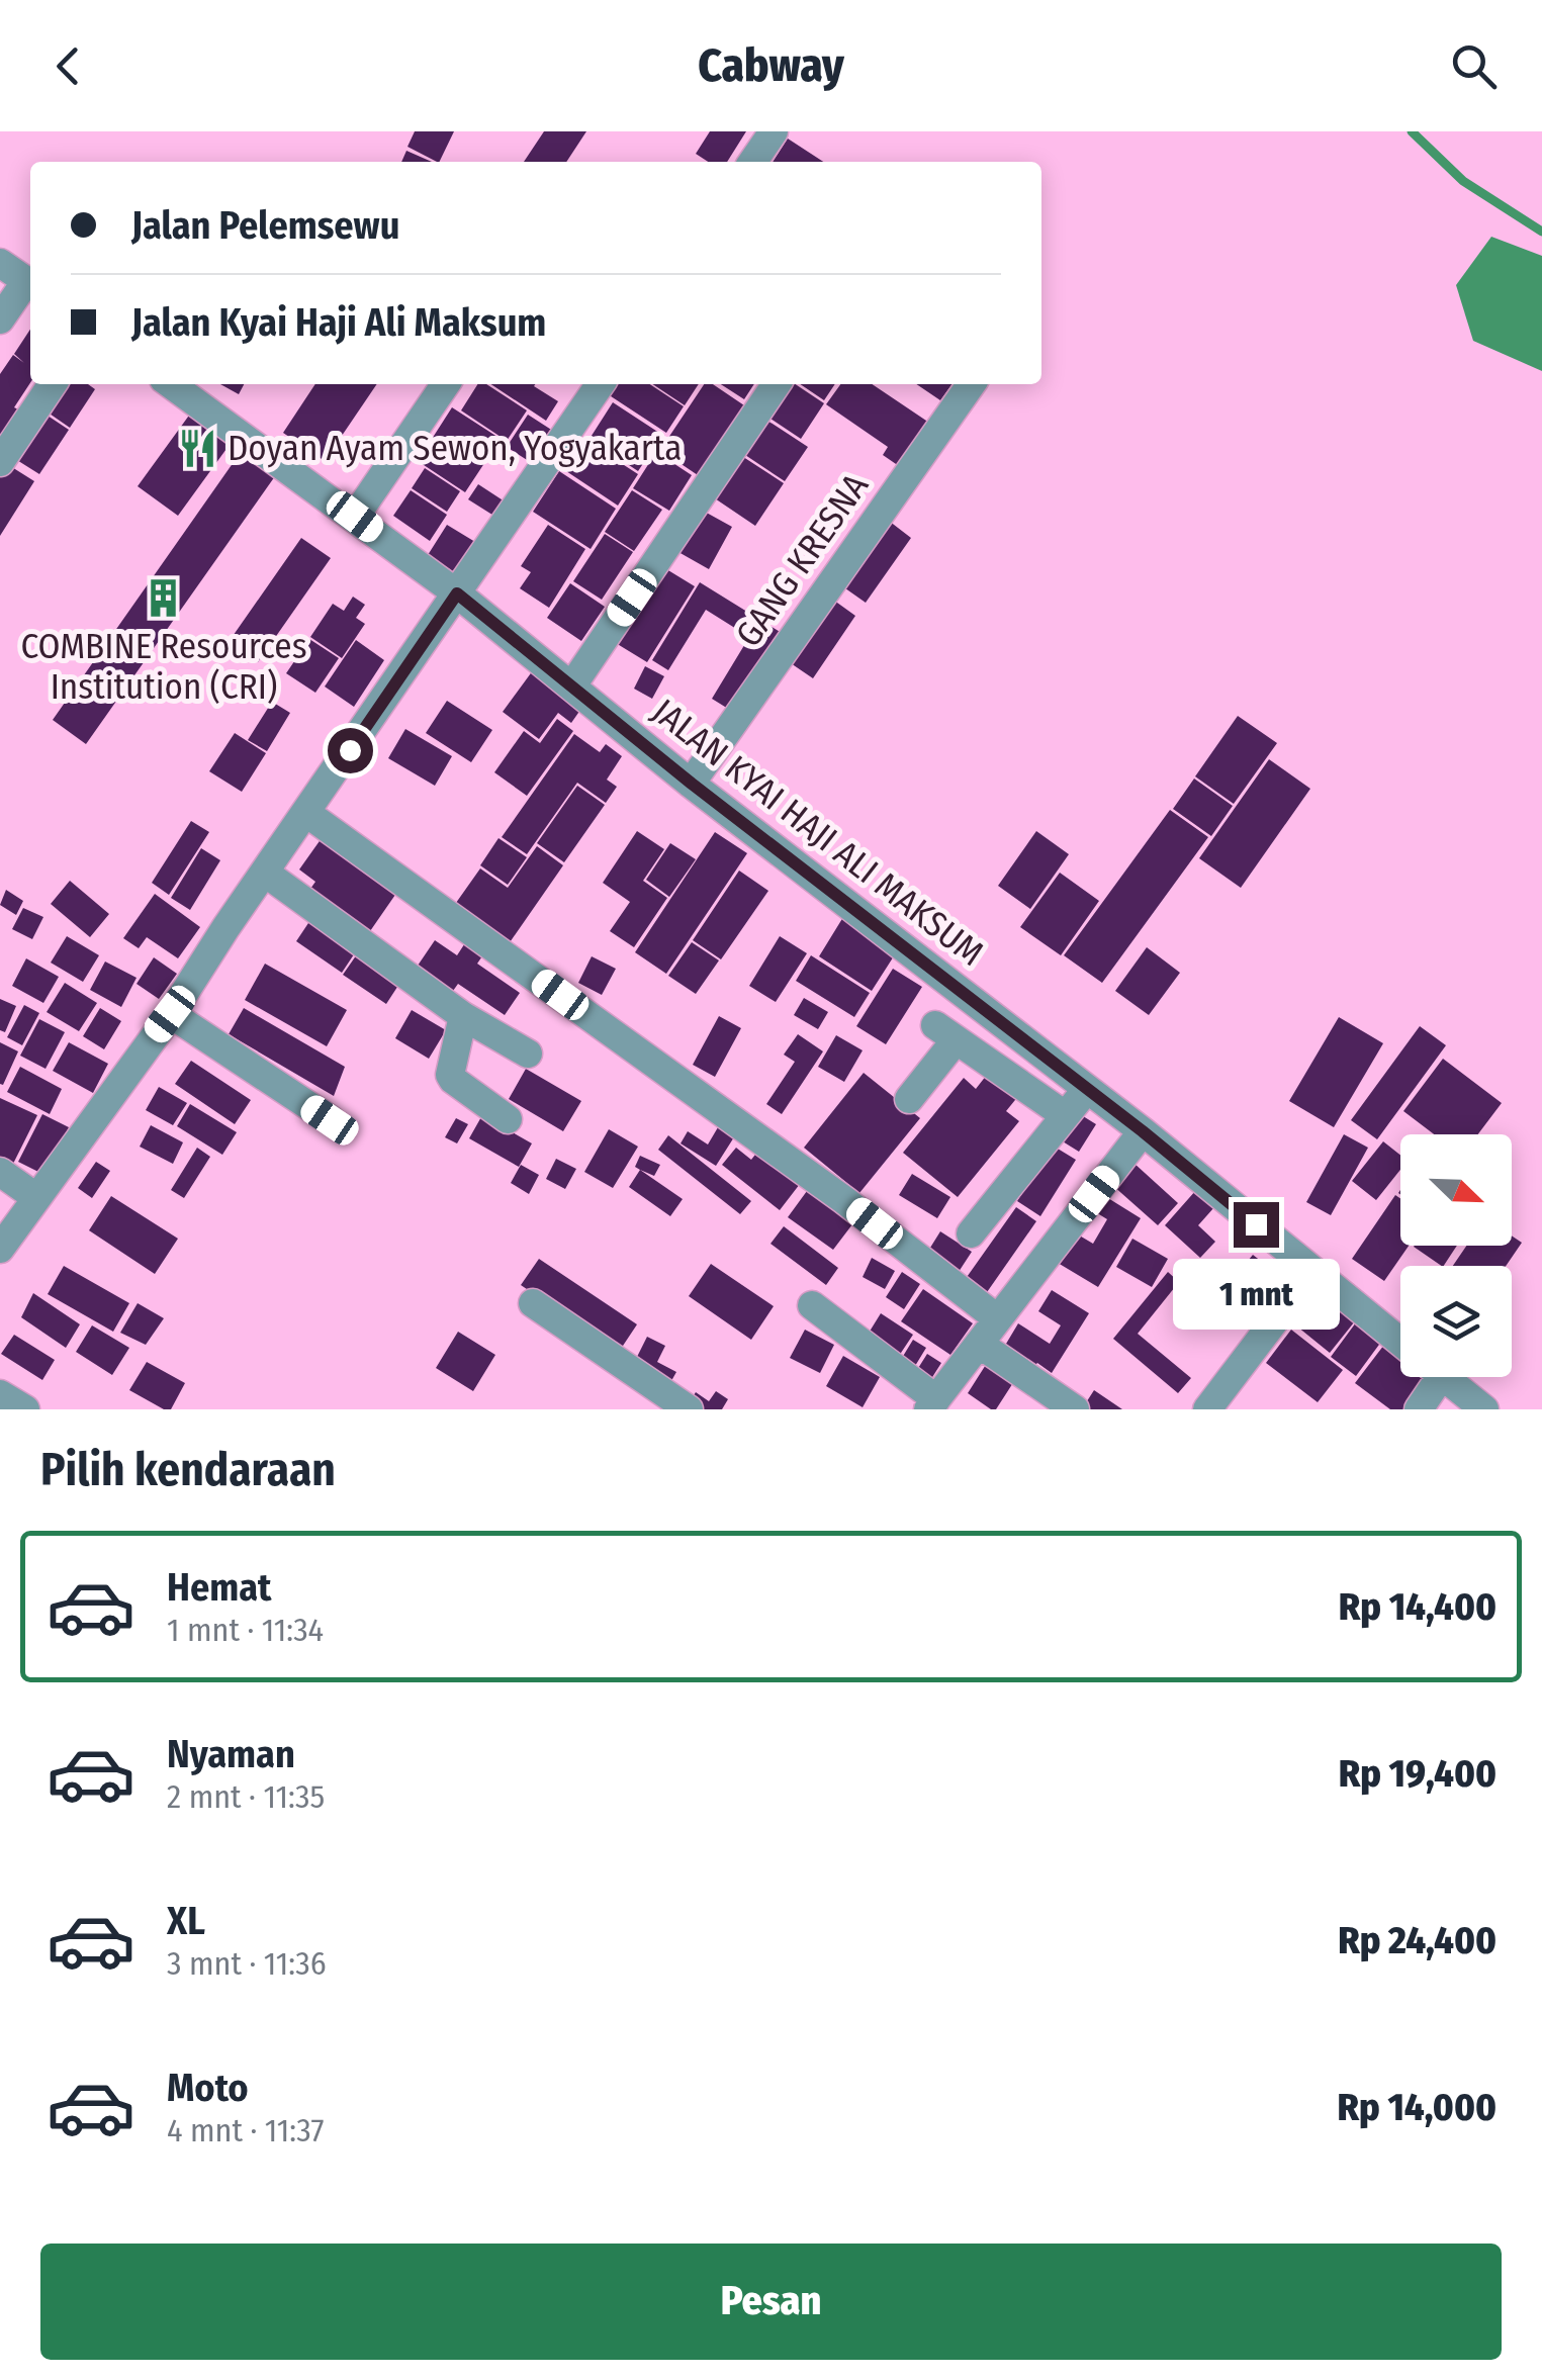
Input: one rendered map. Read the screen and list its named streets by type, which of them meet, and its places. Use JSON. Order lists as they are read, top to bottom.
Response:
{
  "streets": {
    "street": ["GANG KRESNA", "JALAN KYAI HAJI ALI MAKSUM"]
  },
  "crossings": [
    ["GANG KRESNA", "JALAN KYAI HAJI ALI MAKSUM"]
  ],
  "places": {
    "restaurant": ["Doyan Ayam Sewon, Yogyakarta"],
    "building": ["COMBINE Resources Institution (CRI)"]
  },
  "north": "bottom right",
  "page": {
    "header": "Cabway",
    "banner": ["Jalan Pelemsewu", "Jalan Kyai Haji Ali Maksum"],
    "bubble": "1 mnt",
    "heading": "Pilih kendaraan",
    "list": [
      {
        "name": "Hemat",
        "note": "1 mnt · 11:34",
        "value": "Rp 14,400"
      },
      {
        "name": "Nyaman",
        "note": "2 mnt · 11:35",
        "value": "Rp 19,400"
      },
      {
        "name": "XL",
        "note": "3 mnt · 11:36",
        "value": "Rp 24,400"
      },
      {
        "name": "Moto",
        "note": "4 mnt · 11:37",
        "value": "Rp 14,000"
      }
    ],
    "buttons": "Pesan"
  }
}
